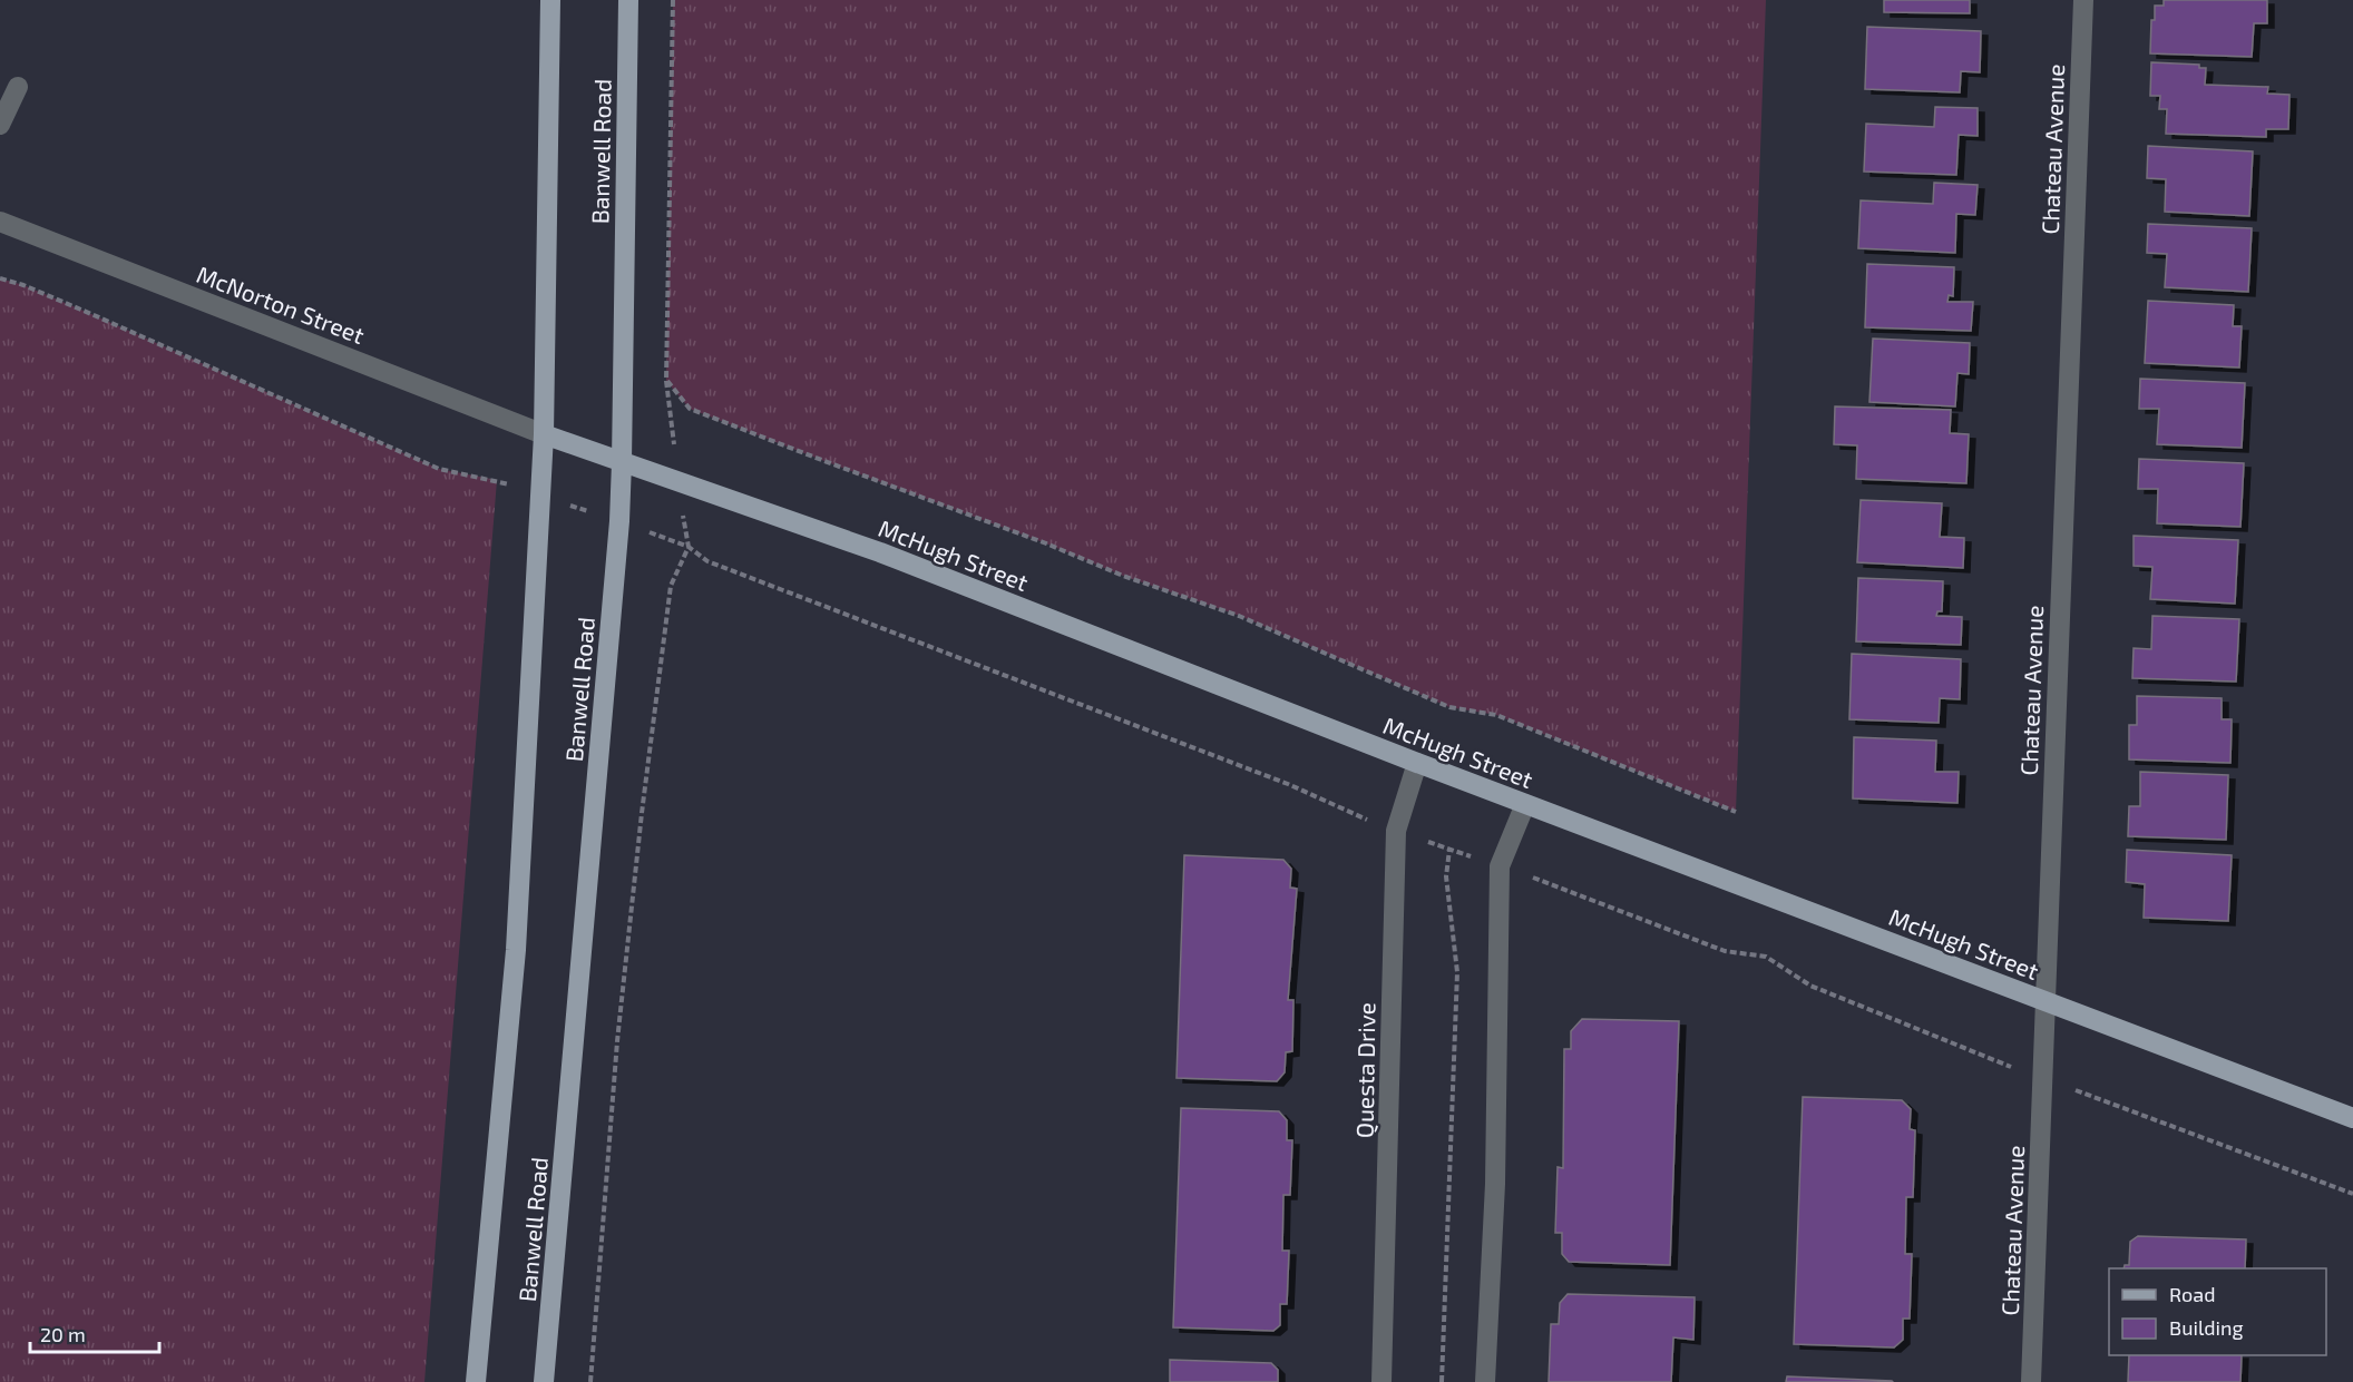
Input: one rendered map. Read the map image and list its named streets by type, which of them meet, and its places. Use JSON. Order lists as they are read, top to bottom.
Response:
{
  "streets": {
    "main road": ["Banwell Road", "McHugh Street"],
    "street": ["Chateau Avenue", "McNorton Street", "Questa Drive"]
  },
  "crossings": [
    ["Chateau Avenue", "McHugh Street"],
    ["Banwell Road", "McNorton Street"],
    ["Banwell Road", "McHugh Street"],
    ["McNorton Street", "McHugh Street"],
    ["McHugh Street", "Questa Drive"]
  ],
  "legend": ["Road", "Building"],
  "scale_bar": "20 m"
}
